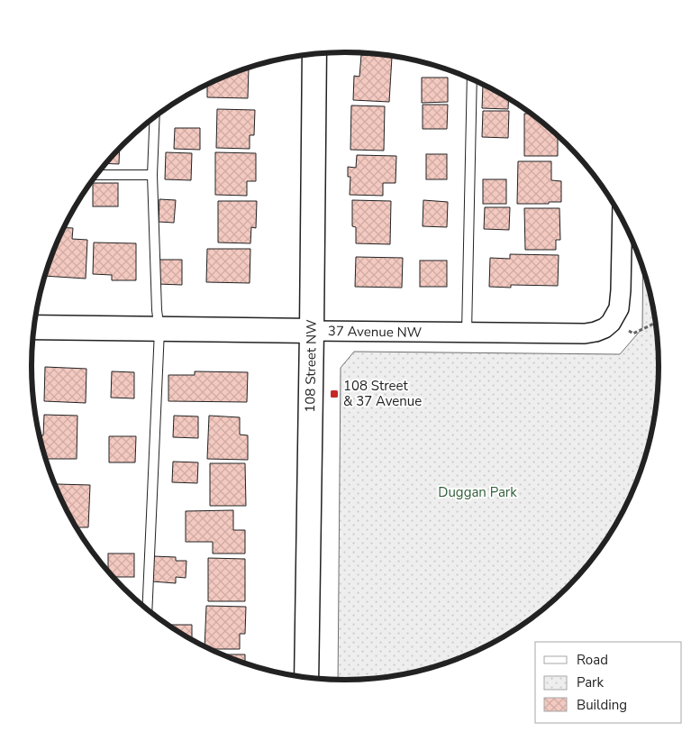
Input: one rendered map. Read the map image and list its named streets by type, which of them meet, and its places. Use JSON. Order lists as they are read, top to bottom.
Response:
{
  "streets": {
    "street": ["37 Avenue NW", "108 Street NW"]
  },
  "crossings": [
    ["37 Avenue NW", "108 Street NW"]
  ],
  "parks": ["Duggan Park"],
  "places": {
    "transit": ["108 Street & 37 Avenue"]
  },
  "legend": ["Road", "Park", "Building"]
}
